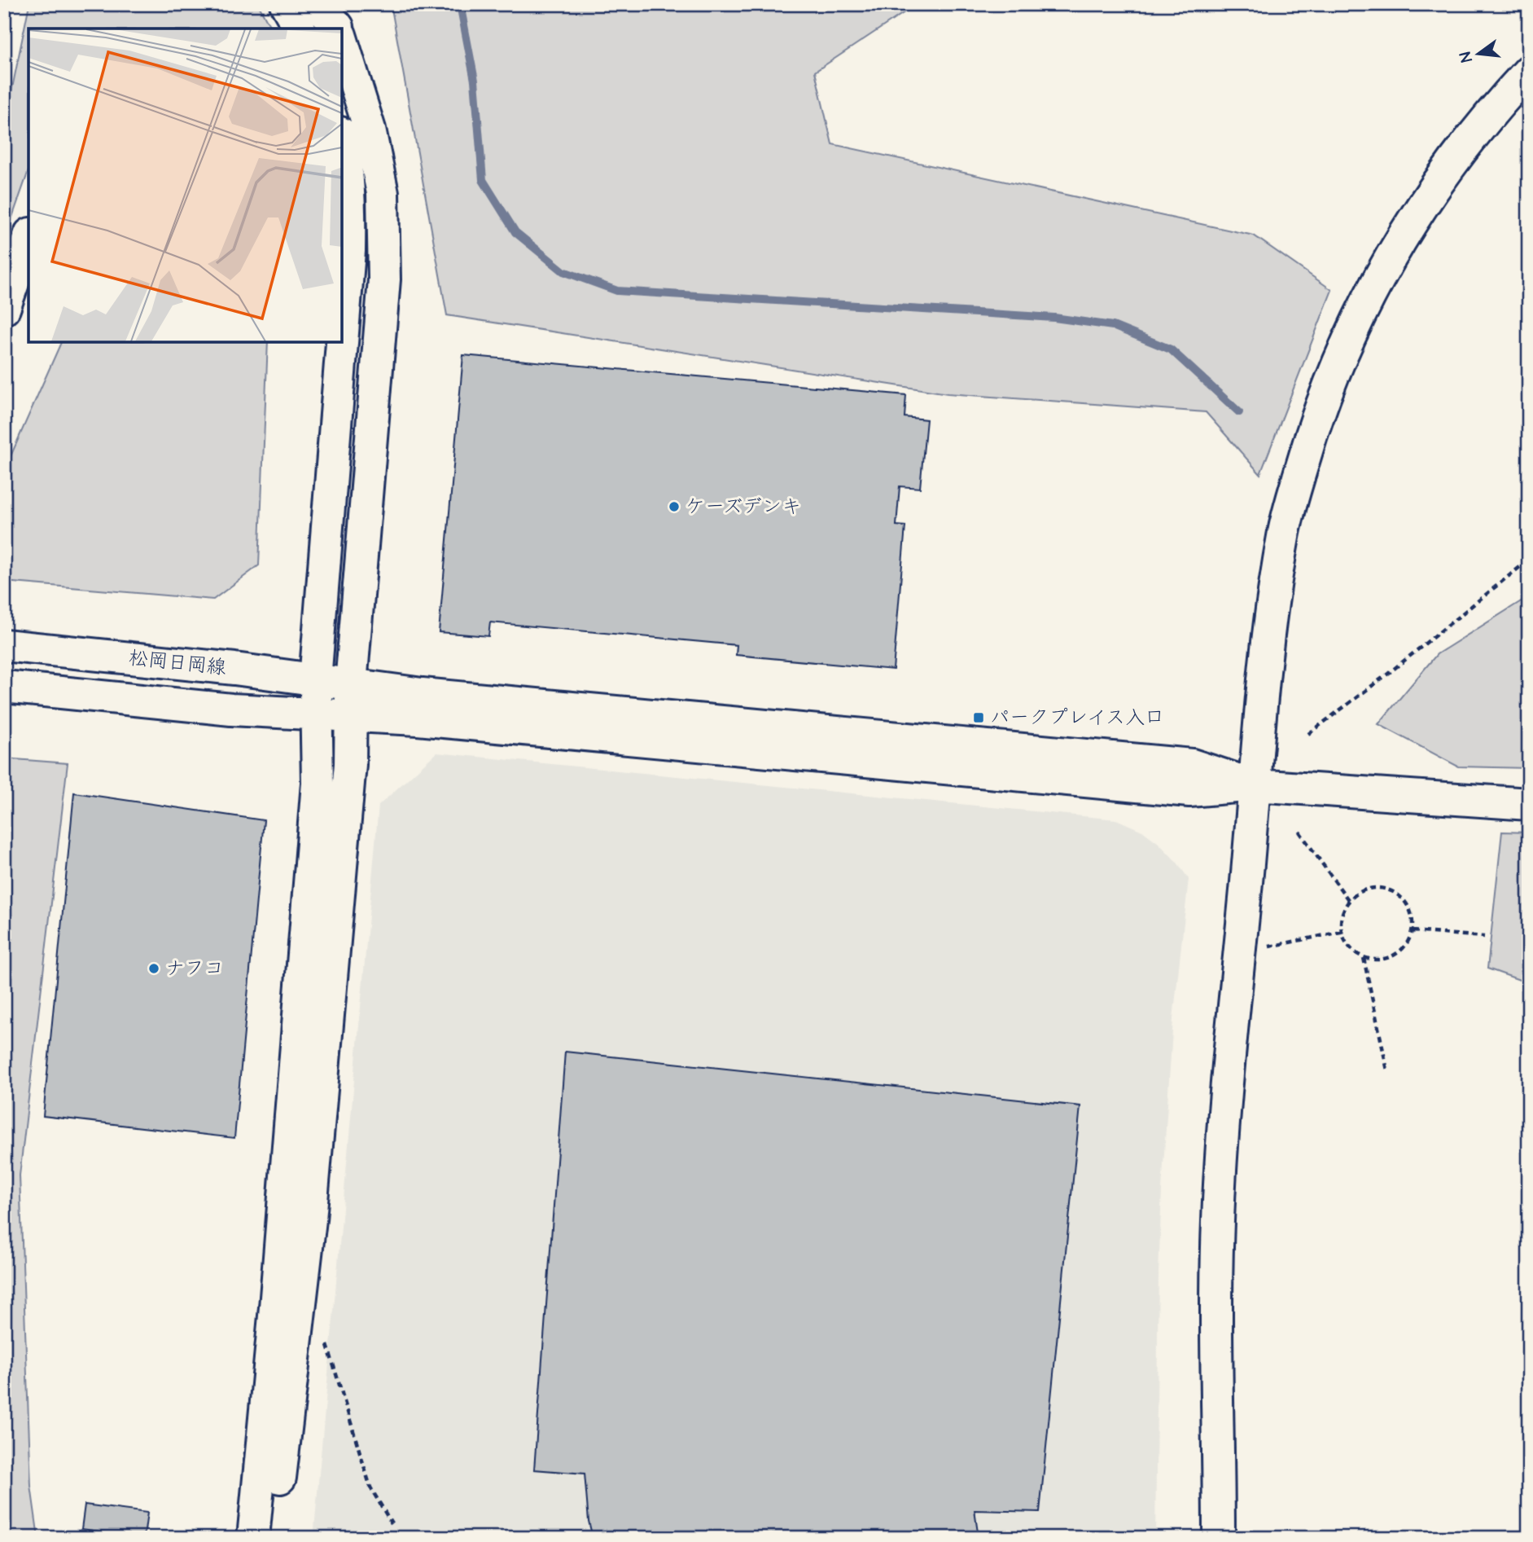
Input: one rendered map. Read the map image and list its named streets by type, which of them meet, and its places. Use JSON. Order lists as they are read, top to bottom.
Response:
{
  "streets": {
    "main road": ["松岡日岡線"]
  },
  "places": {
    "other": ["ケーズデンキ", "ナフコ"],
    "transit": ["パークプレイス入口"]
  },
  "north": "left"
}
